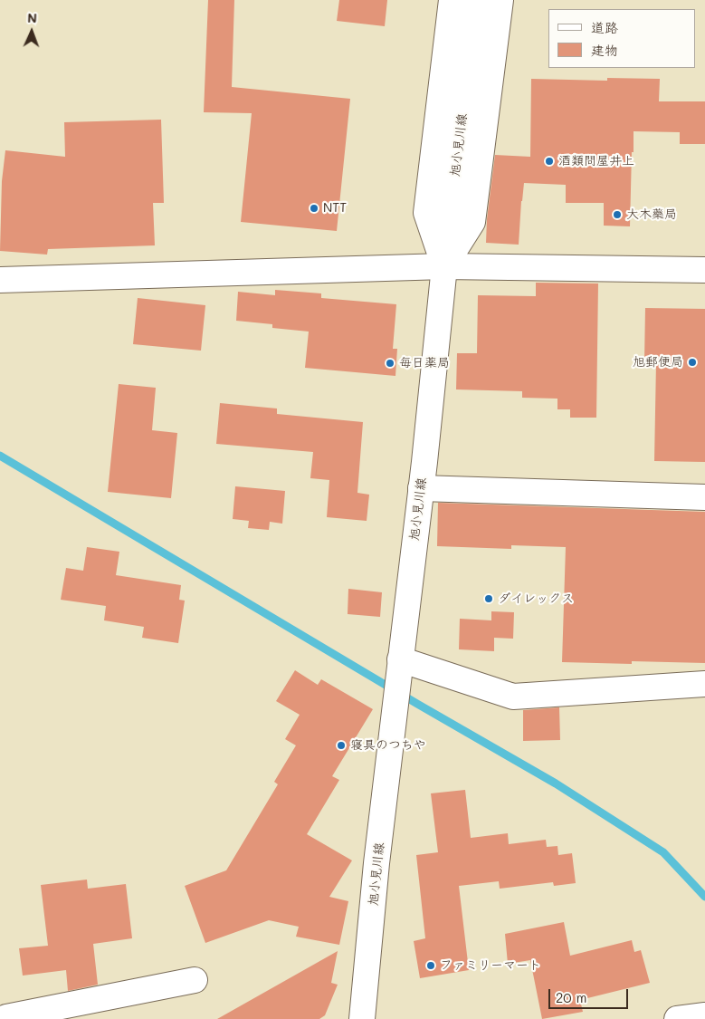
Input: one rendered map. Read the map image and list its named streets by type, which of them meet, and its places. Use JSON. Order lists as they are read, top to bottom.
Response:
{
  "streets": {
    "main road": ["旭小見川線"]
  },
  "places": [
    "酒類問屋井上",
    "NTT",
    "大木藥局",
    "旭郵便局",
    "毎日薬局",
    "ダイレックス",
    "寝具のつちや",
    "ファミリーマート"
  ],
  "legend": ["道路", "建物"],
  "scale_bar": "20 m",
  "north": "top"
}
